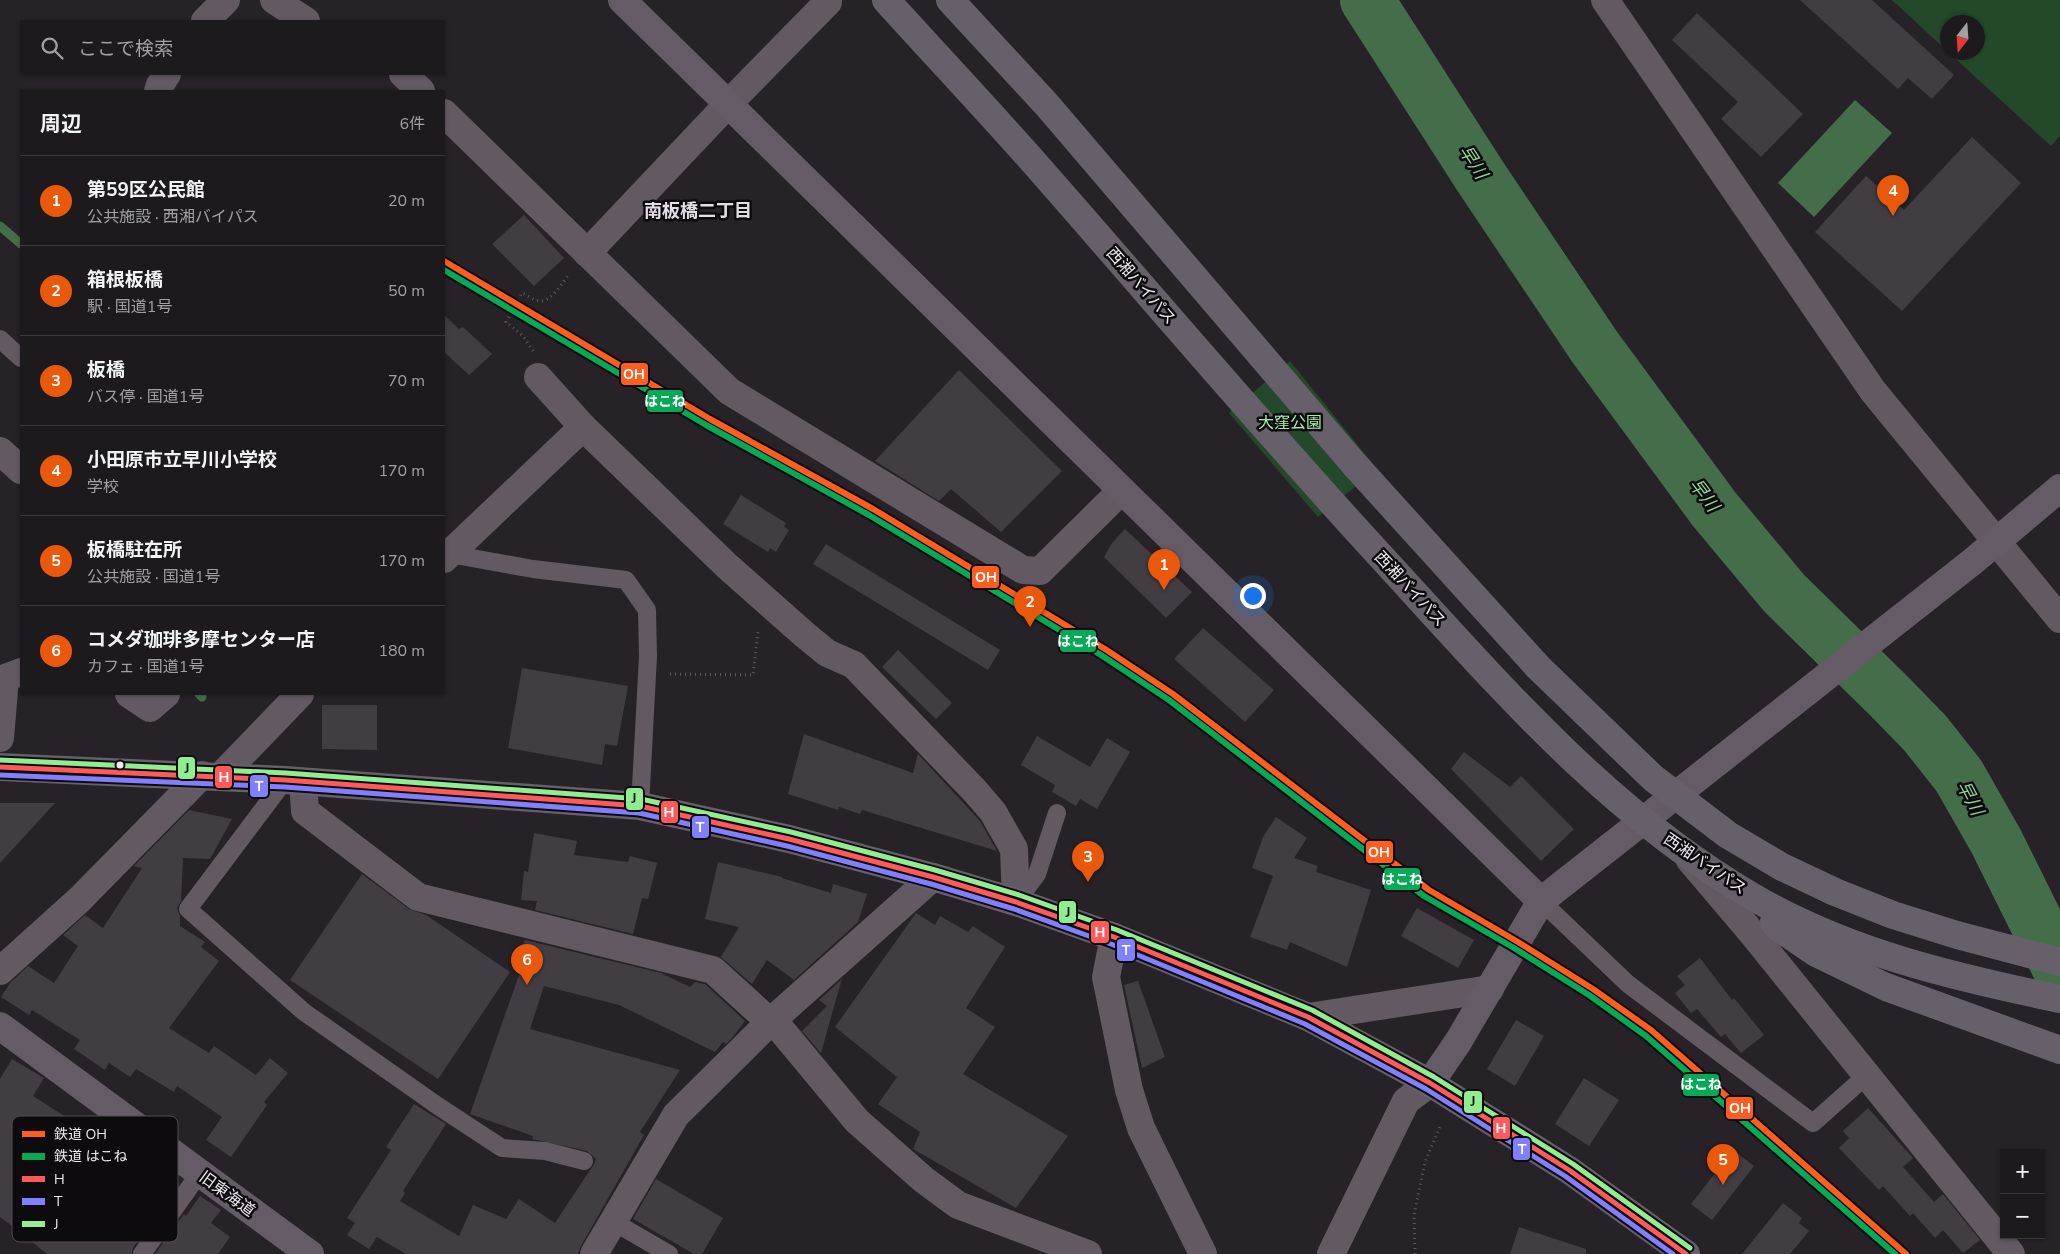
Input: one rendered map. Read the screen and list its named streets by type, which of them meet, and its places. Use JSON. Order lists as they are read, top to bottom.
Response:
{
  "streets": {
    "highway": ["西湘バイパス"],
    "street": ["旧東海道"]
  },
  "districts": ["南板橋二丁目"],
  "water": ["早川"],
  "parks": ["大窪公園"],
  "lines": [
    "rail line OH",
    "rail line はこね",
    "transit line J",
    "transit line H",
    "transit line T"
  ],
  "legend": [
    "鉄道 OH",
    "鉄道 はこね",
    "H",
    "T",
    "J"
  ],
  "north": "bottom",
  "page": {
    "search": "ここで検索",
    "heading": ["周辺", "6件"],
    "list": [
      {
        "mark": "1",
        "name": "第59区公民館",
        "note": "公共施設 · 西湘バイパス",
        "value": "20 m"
      },
      {
        "mark": "2",
        "name": "箱根板橋",
        "note": "駅 · 国道1号",
        "value": "50 m"
      },
      {
        "mark": "3",
        "name": "板橋",
        "note": "バス停 · 国道1号",
        "value": "70 m"
      },
      {
        "mark": "4",
        "name": "小田原市立早川小学校",
        "note": "学校",
        "value": "170 m"
      },
      {
        "mark": "5",
        "name": "板橋駐在所",
        "note": "公共施設 · 国道1号",
        "value": "170 m"
      },
      {
        "mark": "6",
        "name": "コメダ珈琲多摩センター店",
        "note": "カフェ · 国道1号",
        "value": "180 m"
      }
    ],
    "pins": [
      "4",
      "1",
      "2",
      "3",
      "6",
      "5"
    ],
    "map_buttons": ["+", "−"]
  }
}
